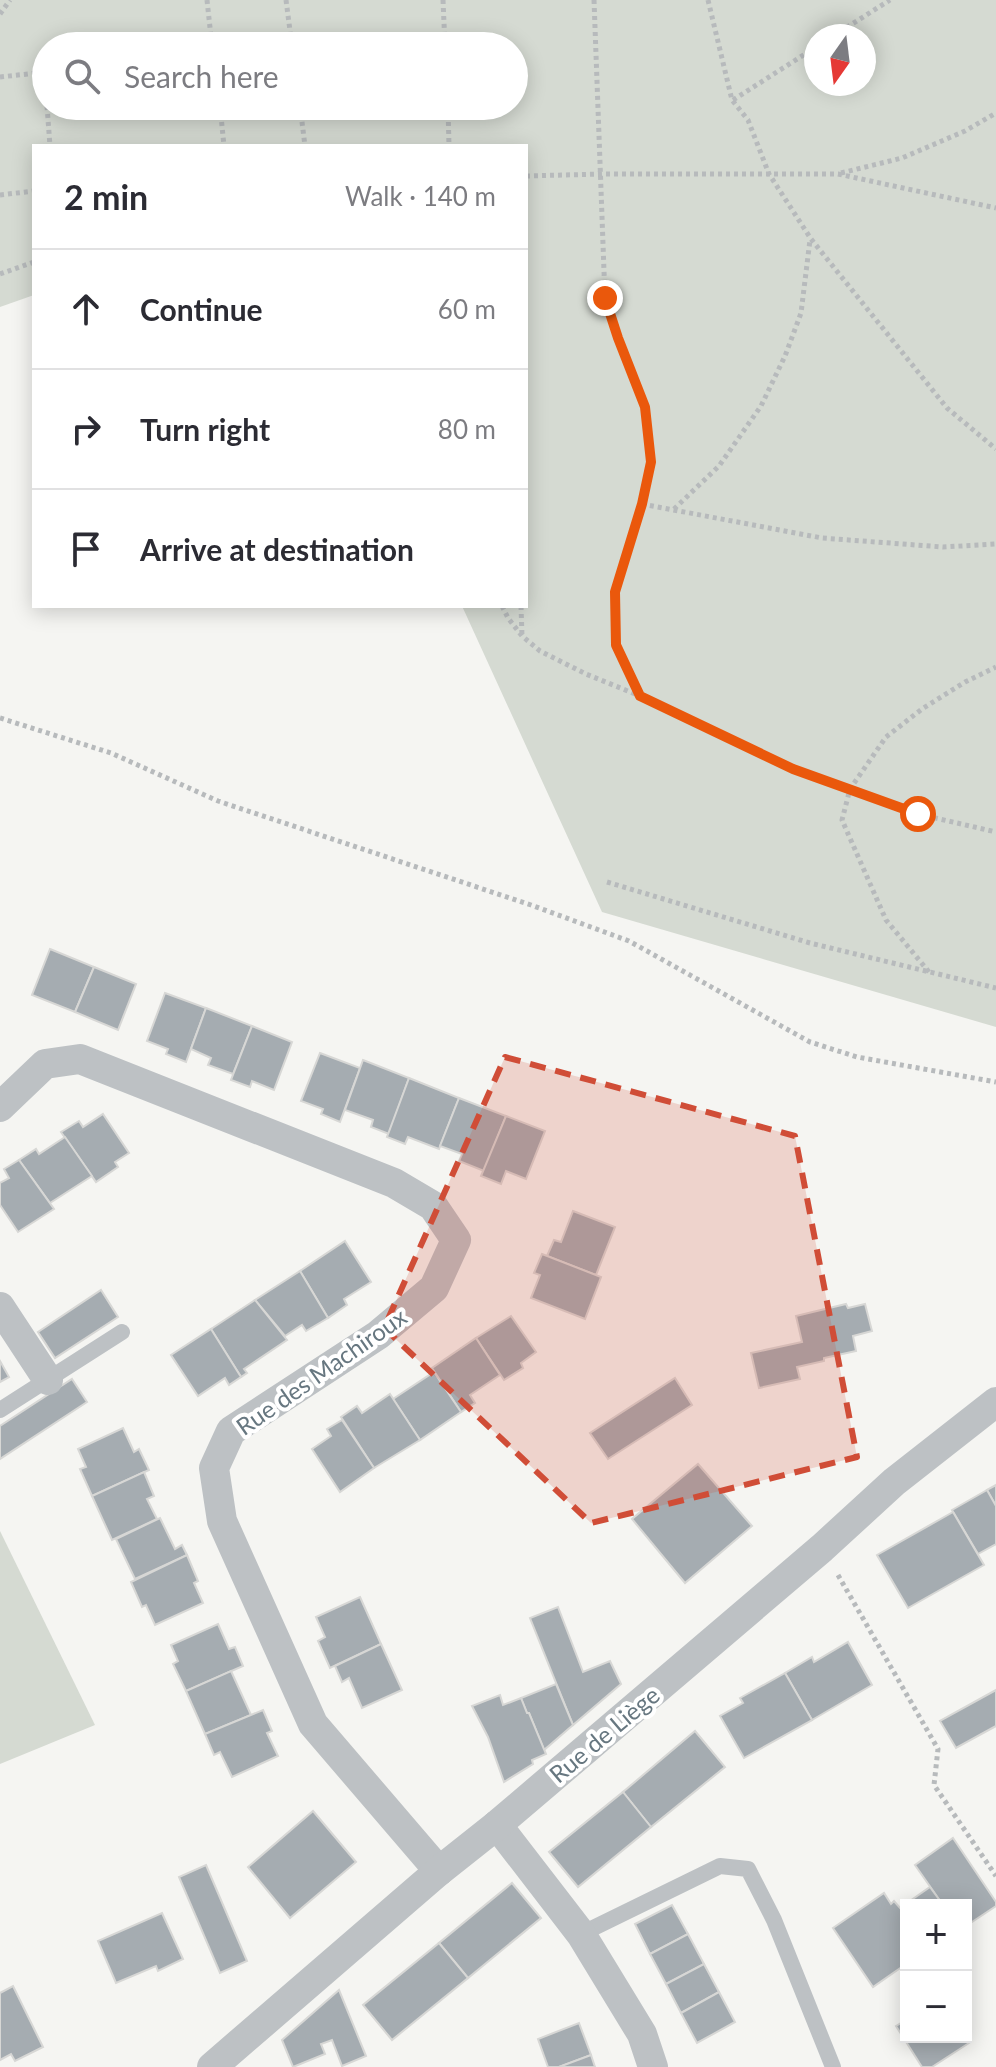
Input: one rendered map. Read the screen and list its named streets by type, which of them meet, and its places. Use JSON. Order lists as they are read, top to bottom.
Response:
{
  "streets": {
    "street": ["Rue des Machiroux", "Rue de Liège"]
  },
  "crossings": [
    ["Rue des Machiroux", "Rue de Liège"]
  ],
  "north": "bottom",
  "page": {
    "search": "Search here",
    "heading": ["2 min", "Walk · 140 m"],
    "list": [
      ["Continue", "60 m"],
      ["Turn right", "80 m"],
      "Arrive at destination"
    ],
    "map_buttons": ["+", "−"]
  }
}
